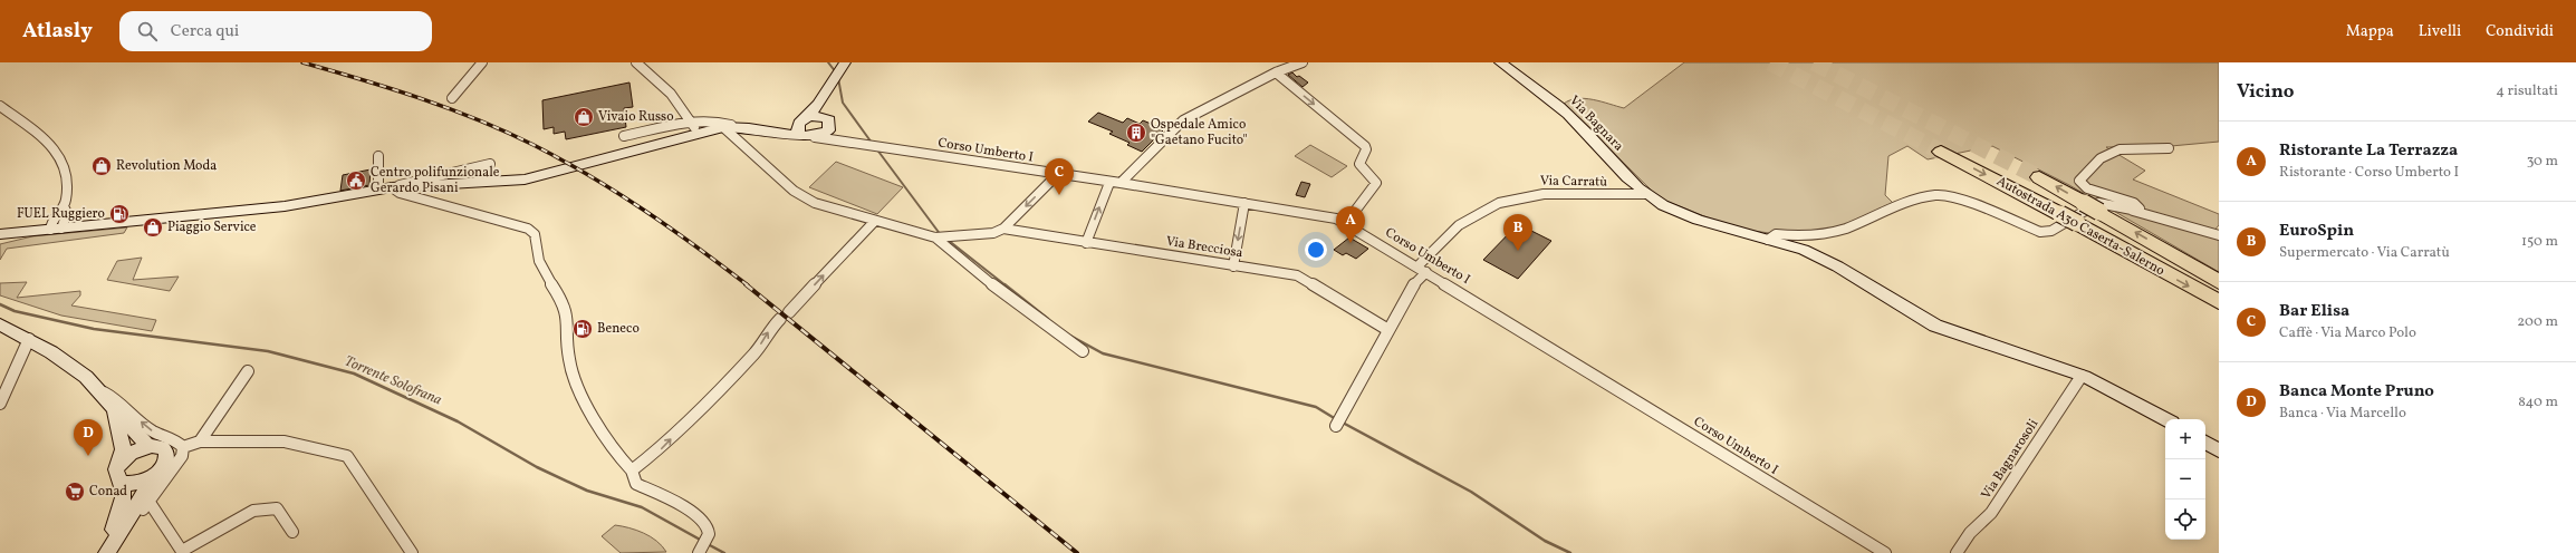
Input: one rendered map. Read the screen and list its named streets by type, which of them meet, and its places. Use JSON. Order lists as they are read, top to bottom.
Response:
{
  "streets": {
    "highway": ["Autostrada A30 Caserta-Salerno"],
    "main road": ["Via Bagnara"],
    "street": [
      "Corso Umberto I",
      "Via Carratù",
      "Via Brecciosa",
      "Via Bagnarosoli"
    ]
  },
  "crossings": [
    ["Via Bagnara", "Via Carratù"],
    ["Via Bagnara", "Via Bagnarosoli"],
    ["Corso Umberto I", "Via Carratù"],
    ["Via Carratù", "Via Brecciosa"]
  ],
  "water": ["Torrente Solofrana"],
  "places": {
    "shop": ["Vivaio Russo", "Revolution Moda", "Piaggio Service"],
    "building": ["Ospedale Amico \"Gaetano Fucito\""],
    "public building": ["Centro polifunzionale Gerardo Pisani"],
    "fuel station": ["FUEL Ruggiero", "Beneco"],
    "supermarket": ["Conad"]
  },
  "page": {
    "header": "Atlasly",
    "search": "Cerca qui",
    "nav": ["Mappa", "Livelli", "Condividi"],
    "heading": ["Vicino", "4 risultati"],
    "list": [
      {
        "mark": "A",
        "name": "Ristorante La Terrazza",
        "note": "Ristorante · Corso Umberto I",
        "value": "30 m"
      },
      {
        "mark": "B",
        "name": "EuroSpin",
        "note": "Supermercato · Via Carratù",
        "value": "150 m"
      },
      {
        "mark": "C",
        "name": "Bar Elisa",
        "note": "Caffè · Via Marco Polo",
        "value": "200 m"
      },
      {
        "mark": "D",
        "name": "Banca Monte Pruno",
        "note": "Banca · Via Marcello",
        "value": "840 m"
      }
    ],
    "pins": [
      "C",
      "A",
      "B",
      "D"
    ],
    "map_buttons": ["+", "−"]
  }
}
